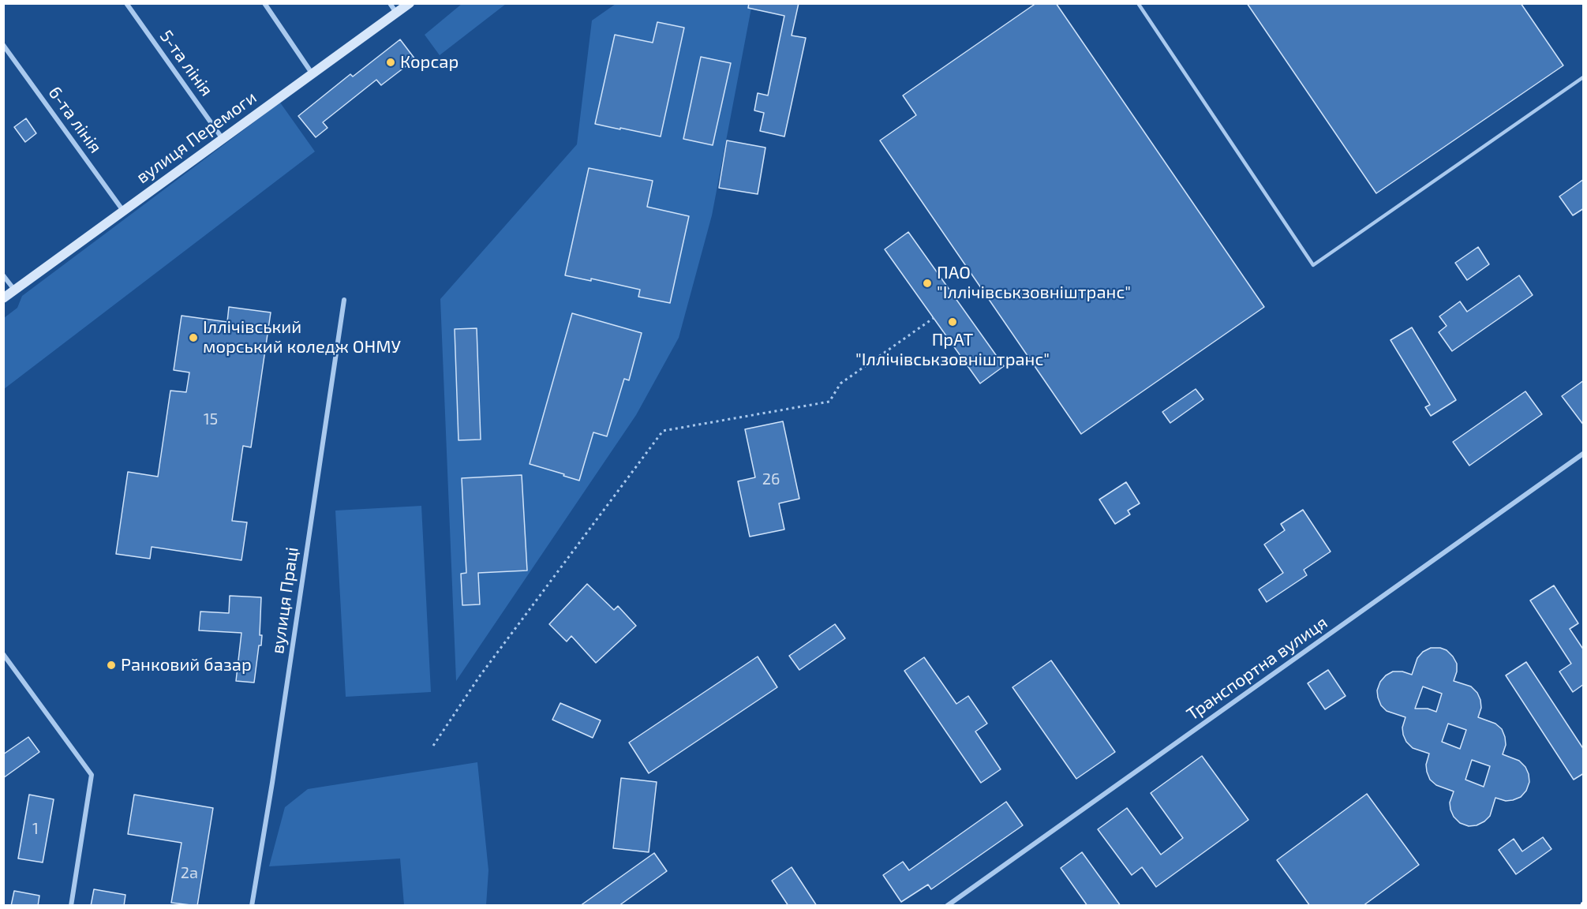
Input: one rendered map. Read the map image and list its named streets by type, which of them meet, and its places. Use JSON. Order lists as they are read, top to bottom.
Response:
{
  "streets": {
    "main road": ["вулиця Перемоги"],
    "street": [
      "5-та лінія",
      "6-та лінія",
      "вулиця Праці",
      "Транспортна вулиця"
    ]
  },
  "crossings": [
    ["5-та лінія", "вулиця Перемоги"],
    ["6-та лінія", "вулиця Перемоги"]
  ],
  "places": [
    "Корсар",
    "ПАО \"Іллічівськзовніштранс\"",
    "ПрАТ \"Іллічівськзовніштранс\"",
    "Іллічівський морський коледж ОНМУ",
    "Ранковий базар"
  ],
  "house_numbers": [
    "15",
    "26",
    "1",
    "2а"
  ]
}
